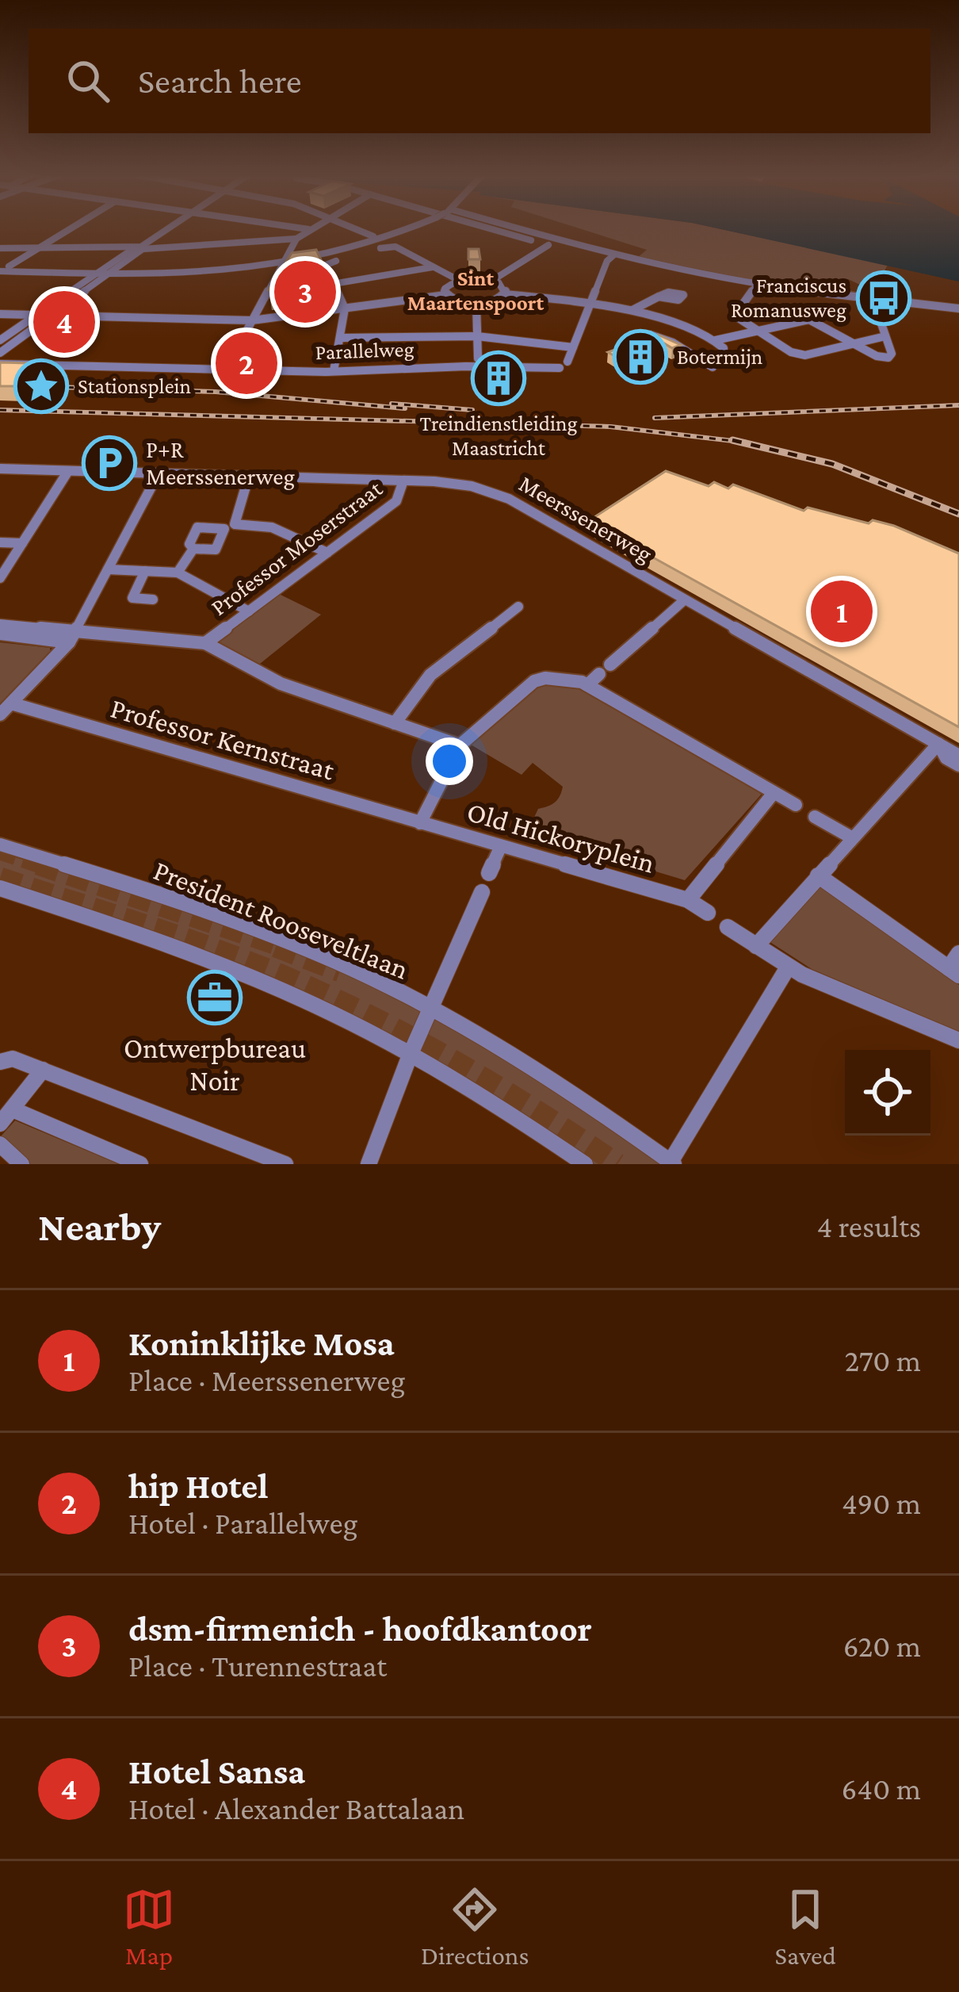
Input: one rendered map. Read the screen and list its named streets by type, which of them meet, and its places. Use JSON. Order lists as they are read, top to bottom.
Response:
{
  "streets": {
    "street": [
      "Parallelweg",
      "Meerssenerweg",
      "Professor Moserstraat",
      "Professor Kernstraat",
      "Old Hickoryplein",
      "President Rooseveltlaan"
    ]
  },
  "crossings": [
    ["Meerssenerweg", "Professor Moserstraat"],
    ["Professor Kernstraat", "Old Hickoryplein"]
  ],
  "districts": ["Sint Maartenspoort"],
  "places": {
    "bus stop": ["Franciscus Romanusweg"],
    "building": ["Botermijn", "Treindienstleiding Maastricht"],
    "place": ["Stationsplein"],
    "parking": ["P+R Meerssenerweg"],
    "office": ["Ontwerpbureau Noir"]
  },
  "page": {
    "search": "Search here",
    "pins": [
      "3",
      "4",
      "2",
      "1"
    ],
    "heading": ["Nearby", "4 results"],
    "list": [
      {
        "mark": "1",
        "name": "Koninklijke Mosa",
        "note": "Place · Meerssenerweg",
        "value": "270 m"
      },
      {
        "mark": "2",
        "name": "hip Hotel",
        "note": "Hotel · Parallelweg",
        "value": "490 m"
      },
      {
        "mark": "3",
        "name": "dsm-firmenich - hoofdkantoor",
        "note": "Place · Turennestraat",
        "value": "620 m"
      },
      {
        "mark": "4",
        "name": "Hotel Sansa",
        "note": "Hotel · Alexander Battalaan",
        "value": "640 m"
      }
    ],
    "nav": ["Map", "Directions", "Saved"]
  }
}
